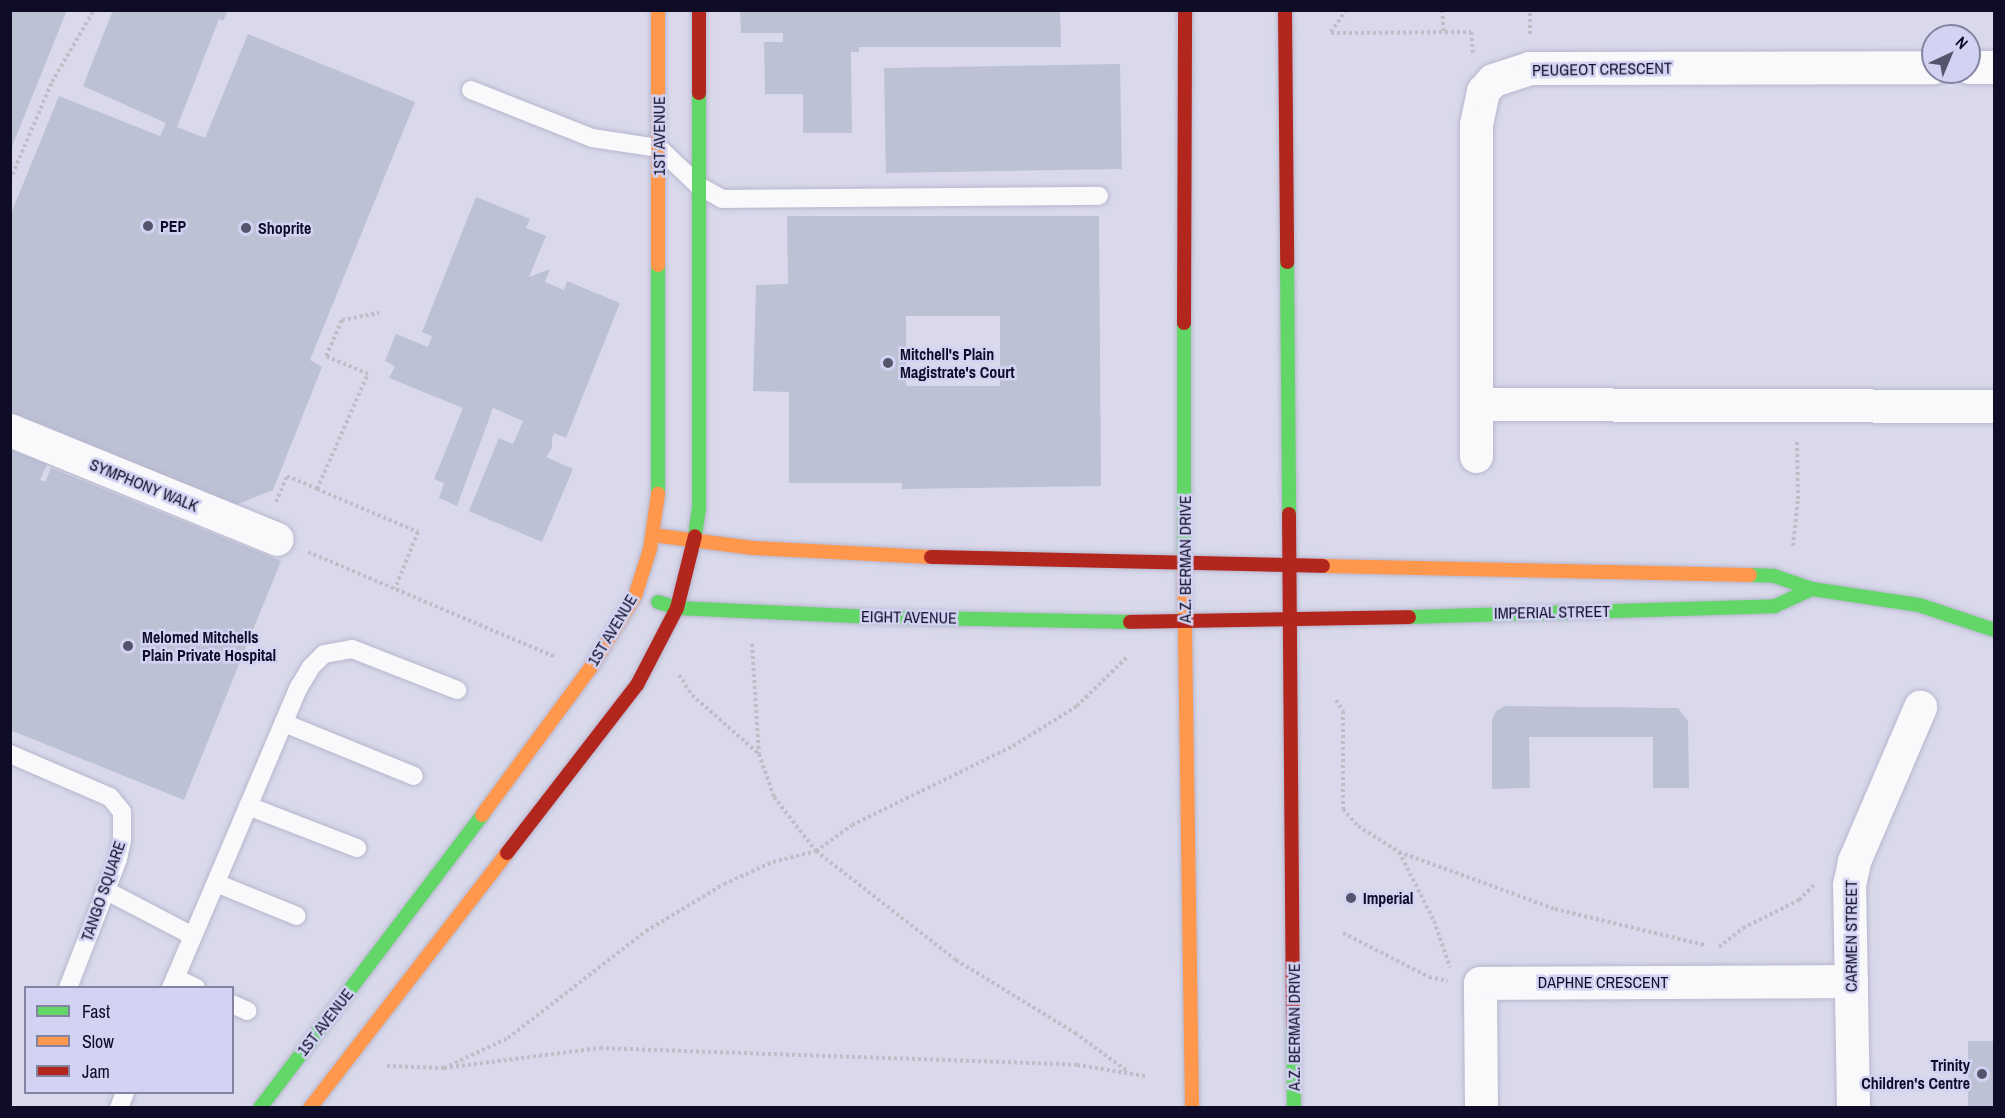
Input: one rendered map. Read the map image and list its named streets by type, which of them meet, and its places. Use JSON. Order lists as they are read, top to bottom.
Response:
{
  "streets": {
    "street": [
      "PEUGEOT CRESCENT",
      "1ST AVENUE",
      "SYMPHONY WALK",
      "A.Z. BERMAN DRIVE",
      "IMPERIAL STREET",
      "EIGHT AVENUE",
      "CARMEN STREET",
      "DAPHNE CRESCENT"
    ],
    "lane": ["TANGO SQUARE"]
  },
  "crossings": [
    ["1ST AVENUE", "EIGHT AVENUE"],
    ["A.Z. BERMAN DRIVE", "IMPERIAL STREET"],
    ["A.Z. BERMAN DRIVE", "EIGHT AVENUE"],
    ["IMPERIAL STREET", "EIGHT AVENUE"],
    ["CARMEN STREET", "DAPHNE CRESCENT"]
  ],
  "places": [
    "PEP",
    "Shoprite",
    "Mitchell's Plain Magistrate's Court",
    "Melomed Mitchells Plain Private Hospital",
    "Imperial",
    "Trinity Children's Centre"
  ],
  "legend": ["Fast", "Slow", "Jam"],
  "north": "top right"
}
